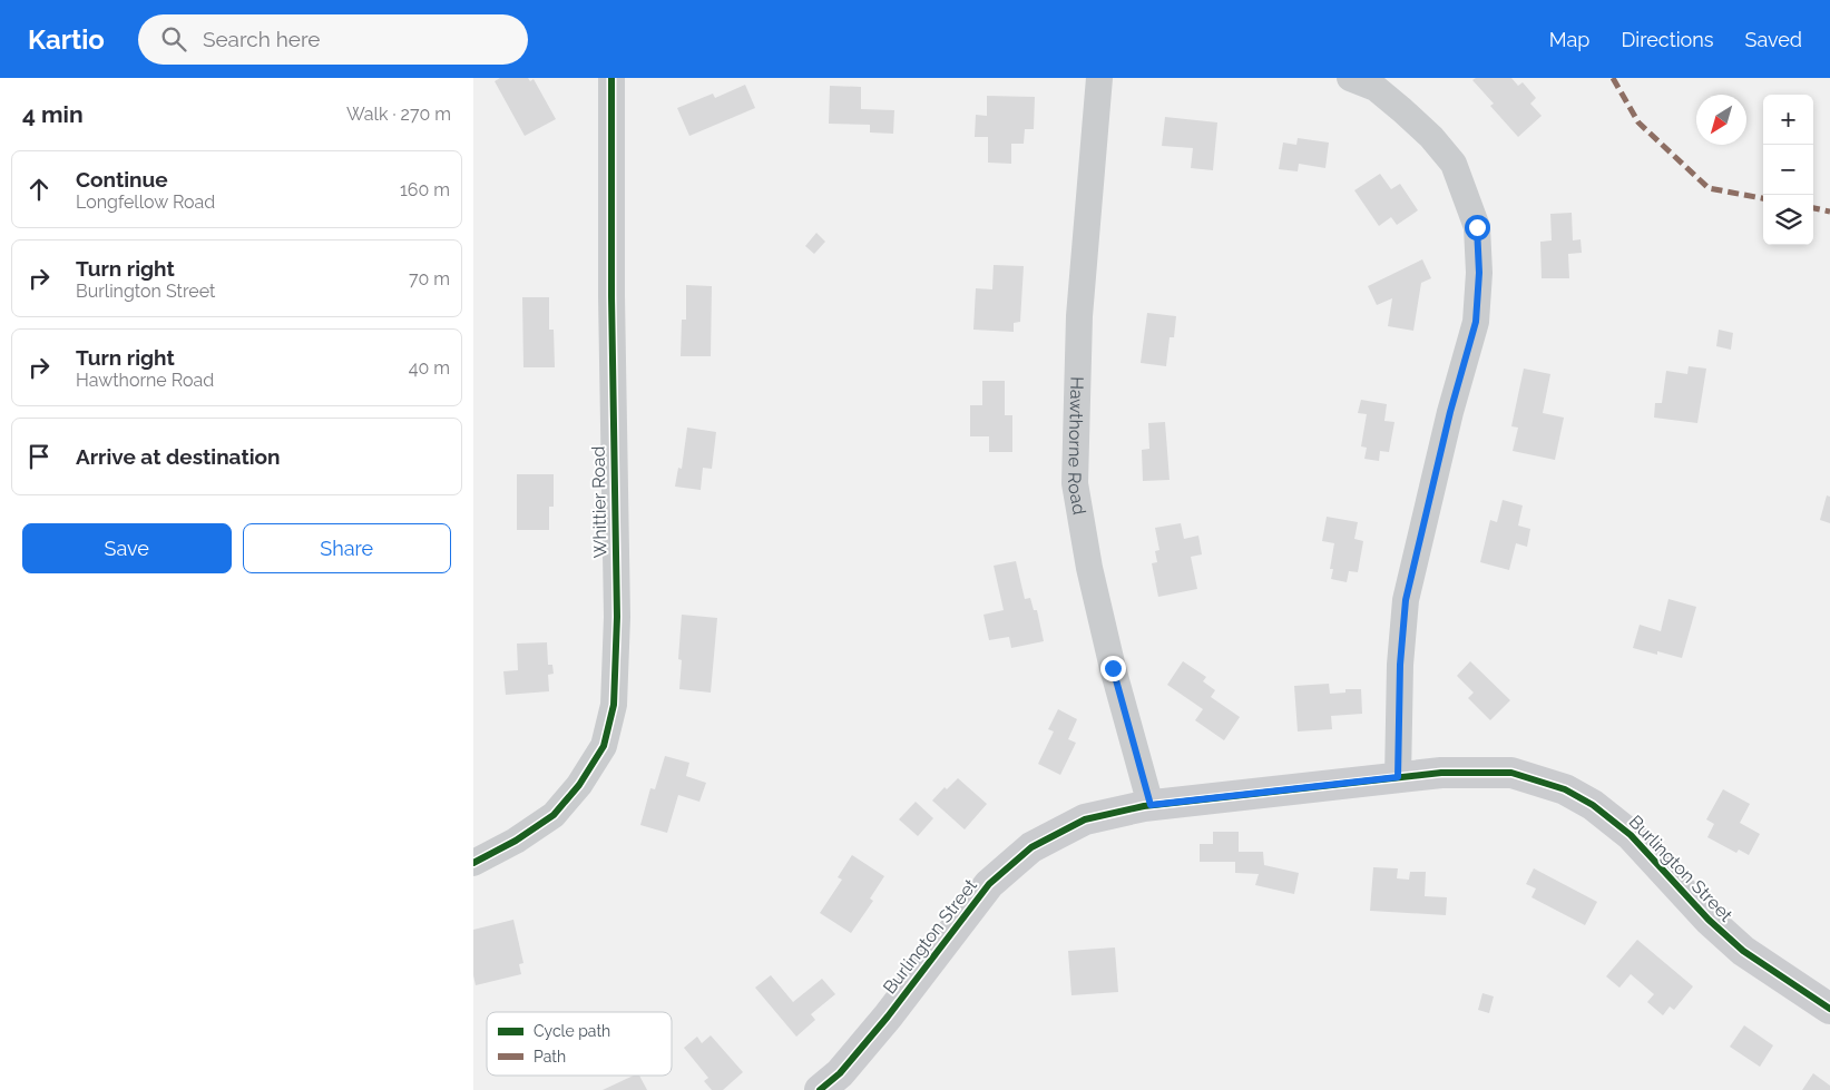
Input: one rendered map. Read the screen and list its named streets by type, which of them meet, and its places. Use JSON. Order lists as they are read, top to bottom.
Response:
{
  "streets": {
    "street": ["Hawthorne Road", "Whittier Road", "Burlington Street"]
  },
  "crossings": [
    ["Hawthorne Road", "Burlington Street"]
  ],
  "legend": ["Cycle path", "Path"],
  "north": "bottom left",
  "page": {
    "header": "Kartio",
    "search": "Search here",
    "nav": ["Map", "Directions", "Saved"],
    "heading": ["4 min", "Walk · 270 m"],
    "map_buttons": ["+", "−"],
    "list": [
      ["Continue", "Longfellow Road", "160 m"],
      ["Turn right", "Burlington Street", "70 m"],
      ["Turn right", "Hawthorne Road", "40 m"],
      "Arrive at destination"
    ],
    "buttons": ["Save", "Share"]
  }
}
